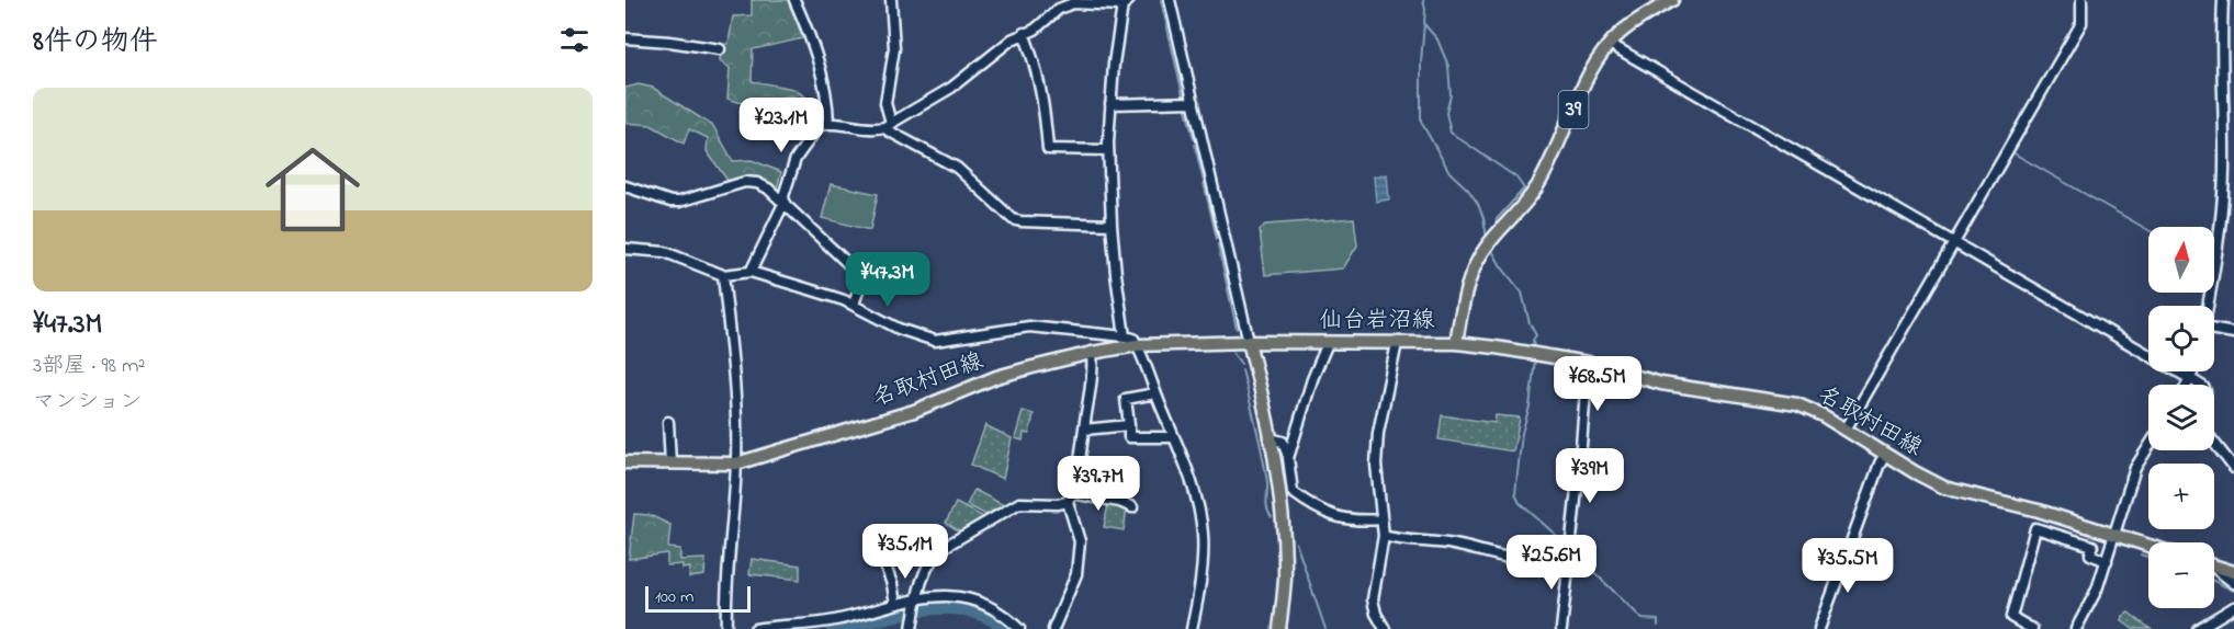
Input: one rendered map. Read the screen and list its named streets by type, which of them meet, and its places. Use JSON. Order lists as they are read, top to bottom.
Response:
{
  "streets": {
    "main road": ["39", "仙台岩沼線", "名取村田線"]
  },
  "crossings": [
    ["仙台岩沼線", "名取村田線"]
  ],
  "scale_bar": "100 m",
  "north": "top",
  "page": {
    "heading": "8件の物件",
    "list": [
      {
        "name": "¥47.3M",
        "note": "3部屋 · 98 m² · マンション"
      }
    ],
    "price": [
      "¥23.1M",
      "¥47.3M",
      "¥68.5M",
      "¥39M",
      "¥39.7M",
      "¥35.1M",
      "¥25.6M",
      "¥35.5M"
    ],
    "map_buttons": ["+", "−"],
    "scale": "100 m"
  }
}
